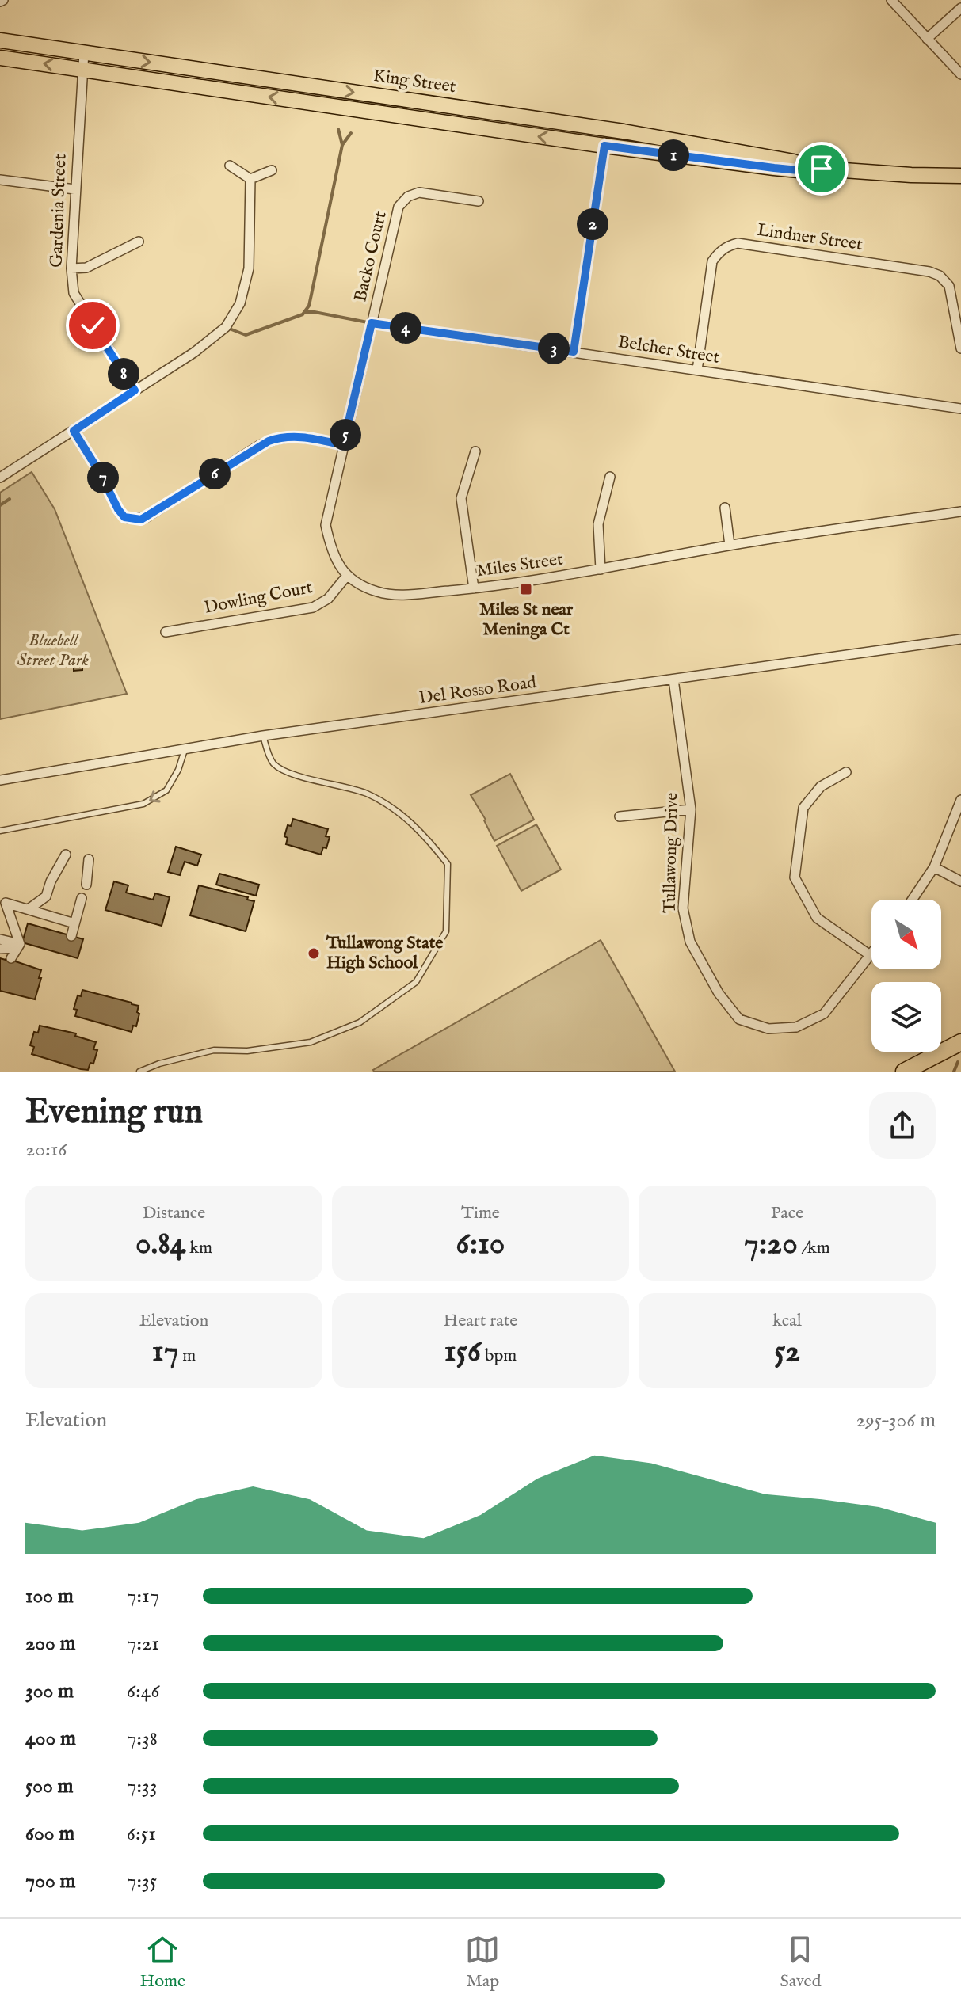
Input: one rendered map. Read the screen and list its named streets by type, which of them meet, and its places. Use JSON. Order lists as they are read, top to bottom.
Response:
{
  "streets": {
    "main road": ["King Street"],
    "street": [
      "Gardenia Street",
      "Lindner Street",
      "Backo Court",
      "Belcher Street",
      "Miles Street",
      "Dowling Court",
      "Del Rosso Road",
      "Tullawong Drive"
    ]
  },
  "crossings": [
    ["King Street", "Gardenia Street"],
    ["Lindner Street", "Belcher Street"],
    ["Backo Court", "Belcher Street"],
    ["Miles Street", "Dowling Court"],
    ["Del Rosso Road", "Tullawong Drive"]
  ],
  "parks": ["Bluebell Street Park"],
  "places": {
    "transit": ["Miles St near Meninga Ct"],
    "other": ["Tullawong State High School"]
  },
  "north": "bottom right",
  "page": {
    "pins": [
      "1",
      "2",
      "4",
      "3",
      "8",
      "5",
      "6",
      "7"
    ],
    "heading": ["Evening run", "20:16"],
    "stats": [
      ["Distance", "0.84 km"],
      ["Time", "6:10"],
      ["Pace", "7:20 /km"],
      ["Elevation", "17 m"],
      ["Heart rate", "156 bpm"],
      ["kcal", "52"]
    ],
    "chart": ["Elevation", "295–306 m"],
    "list": [
      {
        "name": "100 m",
        "note": "7:17"
      },
      {
        "name": "200 m",
        "note": "7:21"
      },
      {
        "name": "300 m",
        "note": "6:46"
      },
      {
        "name": "400 m",
        "note": "7:38"
      },
      {
        "name": "500 m",
        "note": "7:33"
      },
      {
        "name": "600 m",
        "note": "6:51"
      },
      {
        "name": "700 m",
        "note": "7:35"
      }
    ],
    "tabs": ["Home", "Map", "Saved"]
  }
}
